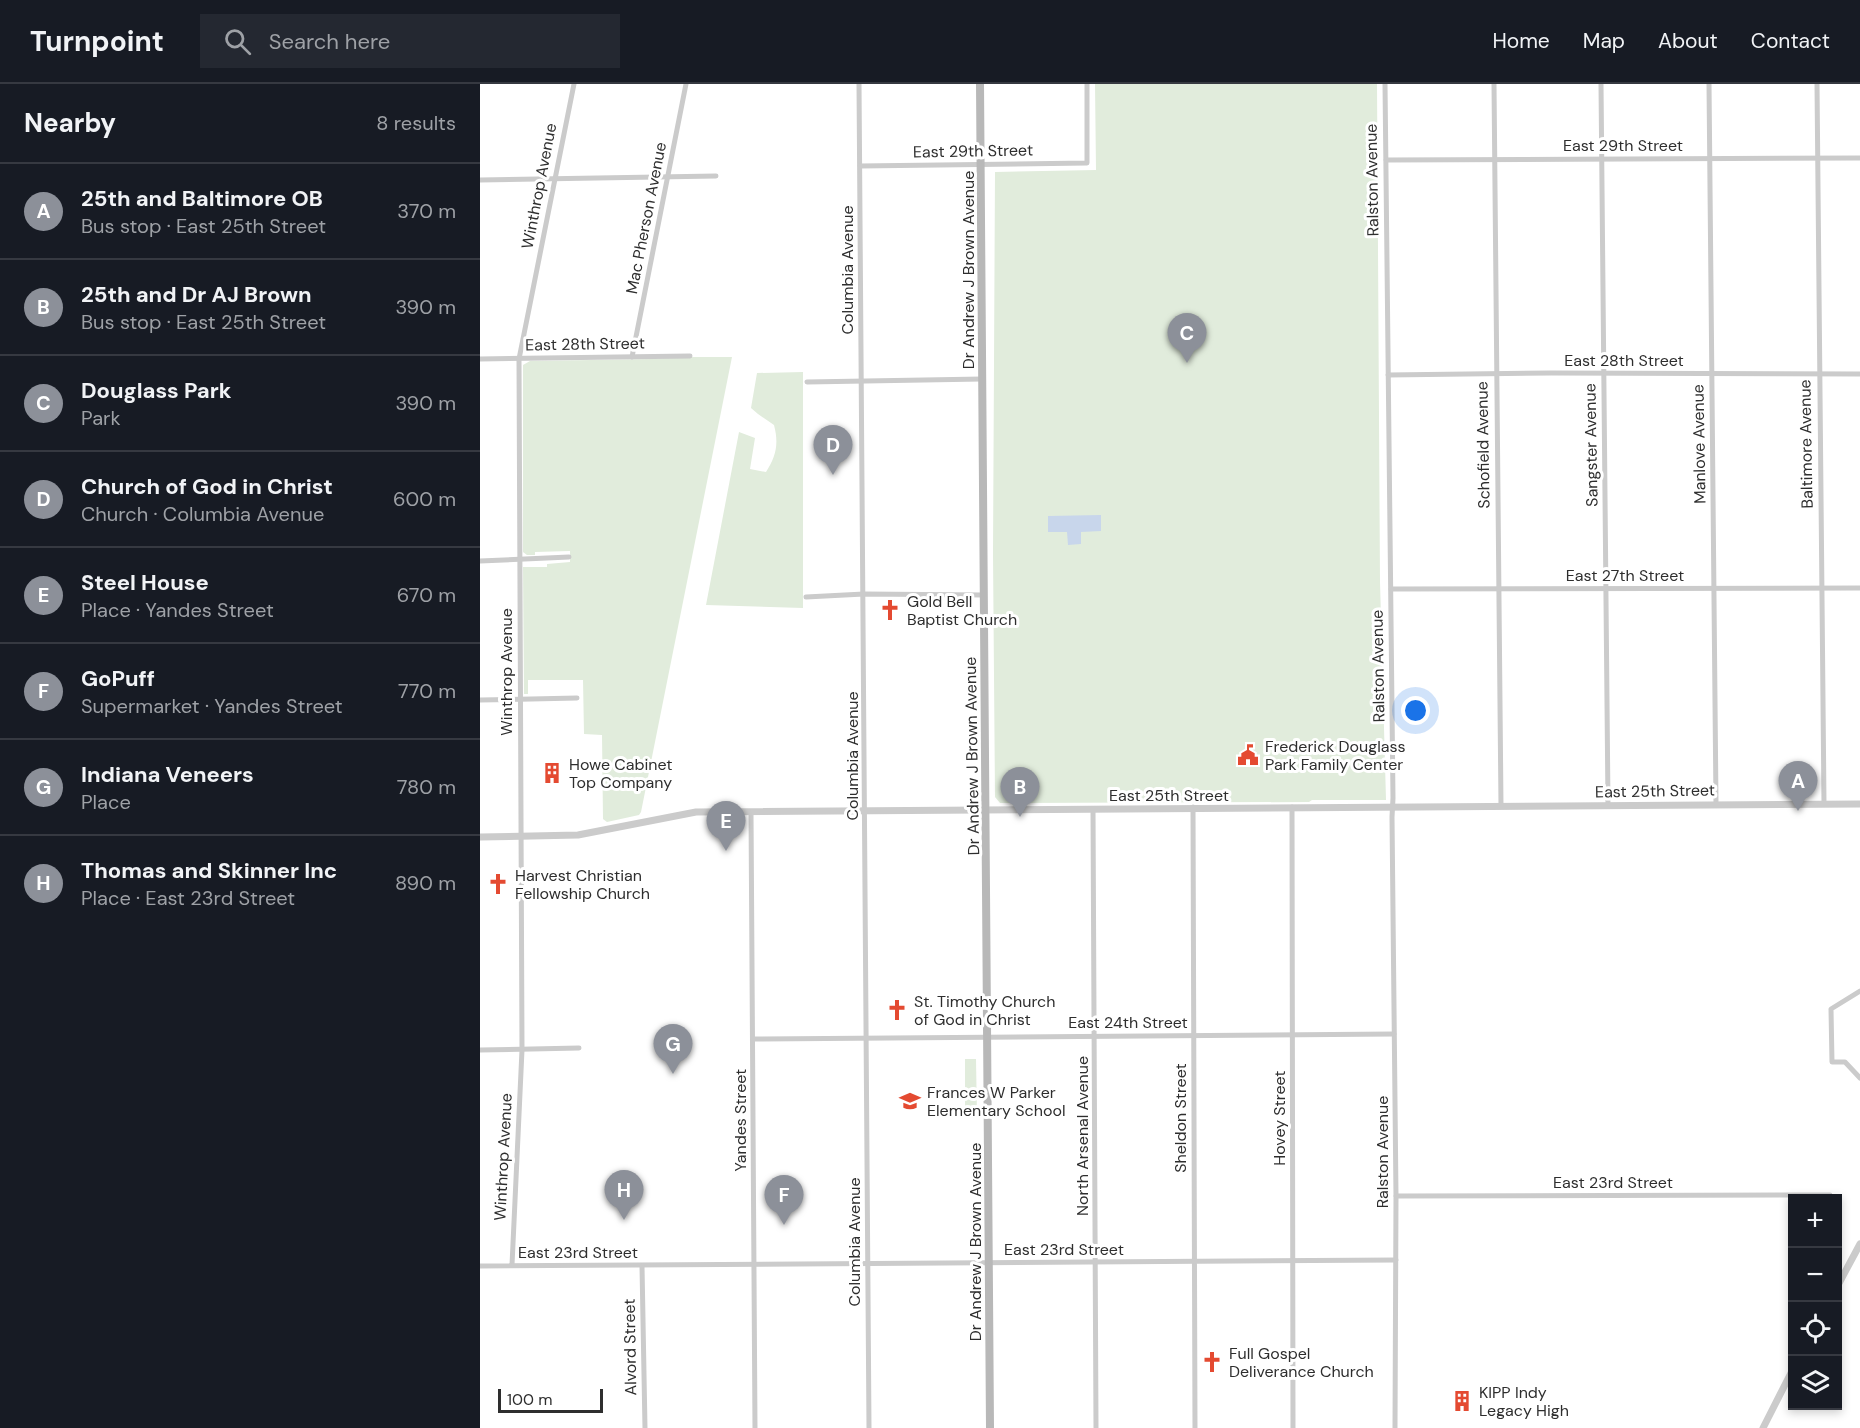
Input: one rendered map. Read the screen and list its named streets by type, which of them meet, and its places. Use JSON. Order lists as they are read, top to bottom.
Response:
{
  "streets": {
    "main road": ["Dr Andrew J Brown Avenue"],
    "street": [
      "East 29th Street",
      "Ralston Avenue",
      "Winthrop Avenue",
      "Mac Pherson Avenue",
      "Columbia Avenue",
      "East 28th Street",
      "Manlove Avenue",
      "Baltimore Avenue",
      "Schofield Avenue",
      "Sangster Avenue",
      "East 27th Street",
      "East 25th Street",
      "East 24th Street",
      "Sheldon Street",
      "Hovey Street",
      "Yandes Street",
      "North Arsenal Avenue",
      "East 23rd Street",
      "Alvord Street"
    ]
  },
  "crossings": [
    ["East 29th Street", "Ralston Avenue"],
    ["East 29th Street", "Columbia Avenue"],
    ["East 29th Street", "Dr Andrew J Brown Avenue"],
    ["East 29th Street", "Manlove Avenue"],
    ["East 29th Street", "Baltimore Avenue"],
    ["East 29th Street", "Schofield Avenue"],
    ["East 29th Street", "Sangster Avenue"],
    ["Ralston Avenue", "East 28th Street"],
    ["Ralston Avenue", "East 27th Street"],
    ["Ralston Avenue", "East 25th Street"],
    ["Ralston Avenue", "East 24th Street"],
    ["Ralston Avenue", "East 23rd Street"],
    ["Winthrop Avenue", "East 28th Street"],
    ["Winthrop Avenue", "East 25th Street"],
    ["Winthrop Avenue", "East 23rd Street"],
    ["Mac Pherson Avenue", "East 28th Street"],
    ["Columbia Avenue", "East 25th Street"],
    ["Columbia Avenue", "East 24th Street"],
    ["Columbia Avenue", "East 23rd Street"],
    ["Dr Andrew J Brown Avenue", "East 25th Street"],
    ["Dr Andrew J Brown Avenue", "East 24th Street"],
    ["Dr Andrew J Brown Avenue", "East 23rd Street"],
    ["East 28th Street", "Manlove Avenue"],
    ["East 28th Street", "Baltimore Avenue"],
    ["East 28th Street", "Schofield Avenue"],
    ["East 28th Street", "Sangster Avenue"],
    ["Manlove Avenue", "East 27th Street"],
    ["Manlove Avenue", "East 25th Street"],
    ["Baltimore Avenue", "East 27th Street"],
    ["Baltimore Avenue", "East 25th Street"],
    ["Schofield Avenue", "East 27th Street"],
    ["Schofield Avenue", "East 25th Street"],
    ["Sangster Avenue", "East 27th Street"],
    ["Sangster Avenue", "East 25th Street"],
    ["East 25th Street", "Sheldon Street"],
    ["East 25th Street", "Hovey Street"],
    ["East 25th Street", "Yandes Street"],
    ["East 25th Street", "North Arsenal Avenue"],
    ["East 24th Street", "Sheldon Street"],
    ["East 24th Street", "Hovey Street"],
    ["East 24th Street", "Yandes Street"],
    ["East 24th Street", "North Arsenal Avenue"],
    ["Sheldon Street", "East 23rd Street"],
    ["Hovey Street", "East 23rd Street"],
    ["Yandes Street", "East 23rd Street"],
    ["North Arsenal Avenue", "East 23rd Street"],
    ["East 23rd Street", "Alvord Street"]
  ],
  "places": {
    "church": [
      "Gold Bell Baptist Church",
      "Harvest Christian Fellowship Church",
      "St. Timothy Church of God in Christ",
      "Full Gospel Deliverance Church"
    ],
    "public building": ["Frederick Douglass Park Family Center"],
    "building": ["Howe Cabinet Top Company", "KIPP Indy Legacy High"],
    "school or university": ["Frances W Parker Elementary School"]
  },
  "scale_bar": "100 m",
  "page": {
    "header": "Turnpoint",
    "search": "Search here",
    "nav": [
      "Home",
      "Map",
      "About",
      "Contact"
    ],
    "heading": ["Nearby", "8 results"],
    "list": [
      {
        "mark": "A",
        "name": "25th and Baltimore OB",
        "note": "Bus stop · East 25th Street",
        "value": "370 m"
      },
      {
        "mark": "B",
        "name": "25th and Dr AJ Brown",
        "note": "Bus stop · East 25th Street",
        "value": "390 m"
      },
      {
        "mark": "C",
        "name": "Douglass Park",
        "note": "Park",
        "value": "390 m"
      },
      {
        "mark": "D",
        "name": "Church of God in Christ",
        "note": "Church · Columbia Avenue",
        "value": "600 m"
      },
      {
        "mark": "E",
        "name": "Steel House",
        "note": "Place · Yandes Street",
        "value": "670 m"
      },
      {
        "mark": "F",
        "name": "GoPuff",
        "note": "Supermarket · Yandes Street",
        "value": "770 m"
      },
      {
        "mark": "G",
        "name": "Indiana Veneers",
        "note": "Place",
        "value": "780 m"
      },
      {
        "mark": "H",
        "name": "Thomas and Skinner Inc",
        "note": "Place · East 23rd Street",
        "value": "890 m"
      }
    ],
    "pins": [
      "C",
      "D",
      "A",
      "B",
      "E",
      "G",
      "H",
      "F"
    ],
    "map_buttons": ["+", "−"],
    "scale": "100 m"
  }
}
